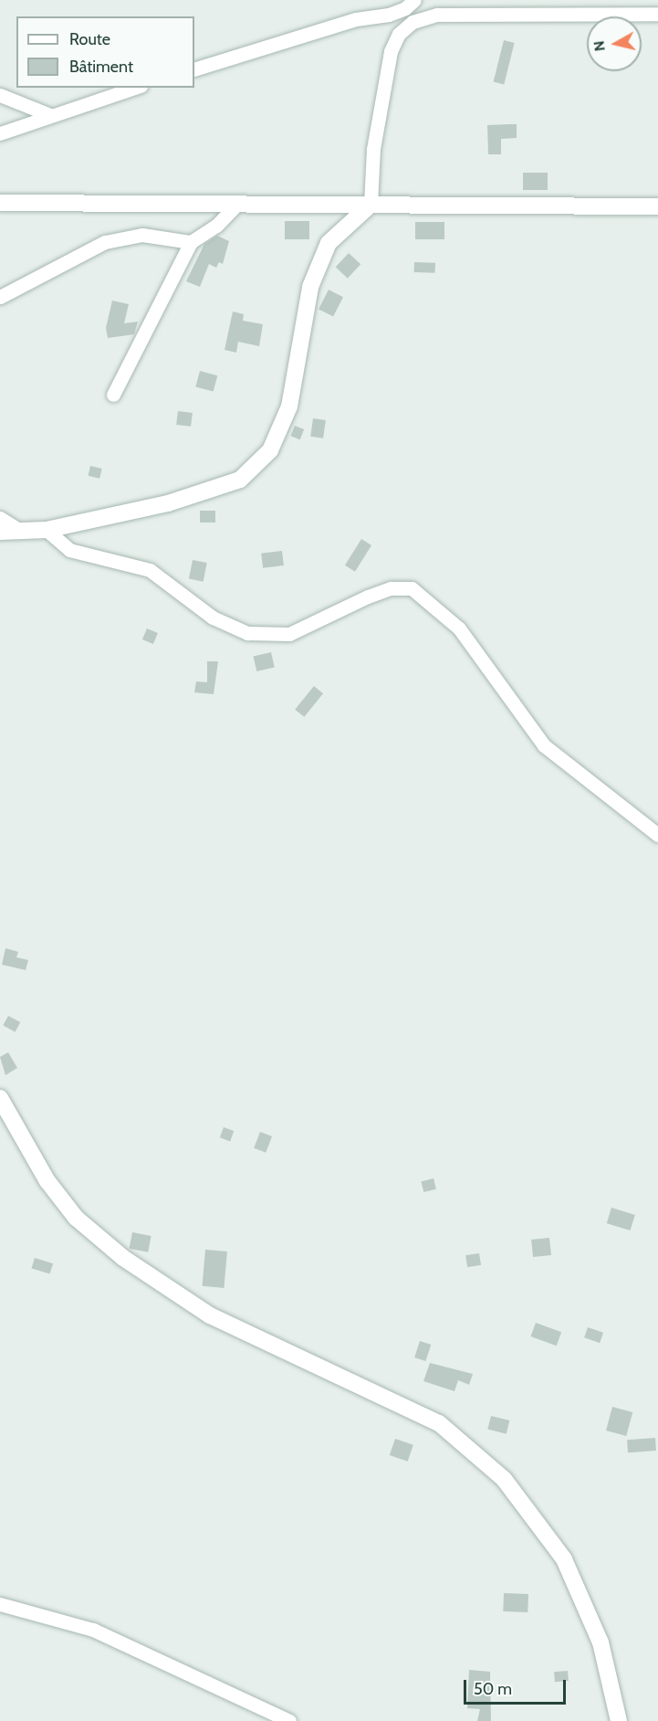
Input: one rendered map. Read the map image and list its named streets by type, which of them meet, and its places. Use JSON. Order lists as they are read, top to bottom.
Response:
{
  "legend": ["Route", "Bâtiment"],
  "scale_bar": "50 m",
  "north": "left"
}
